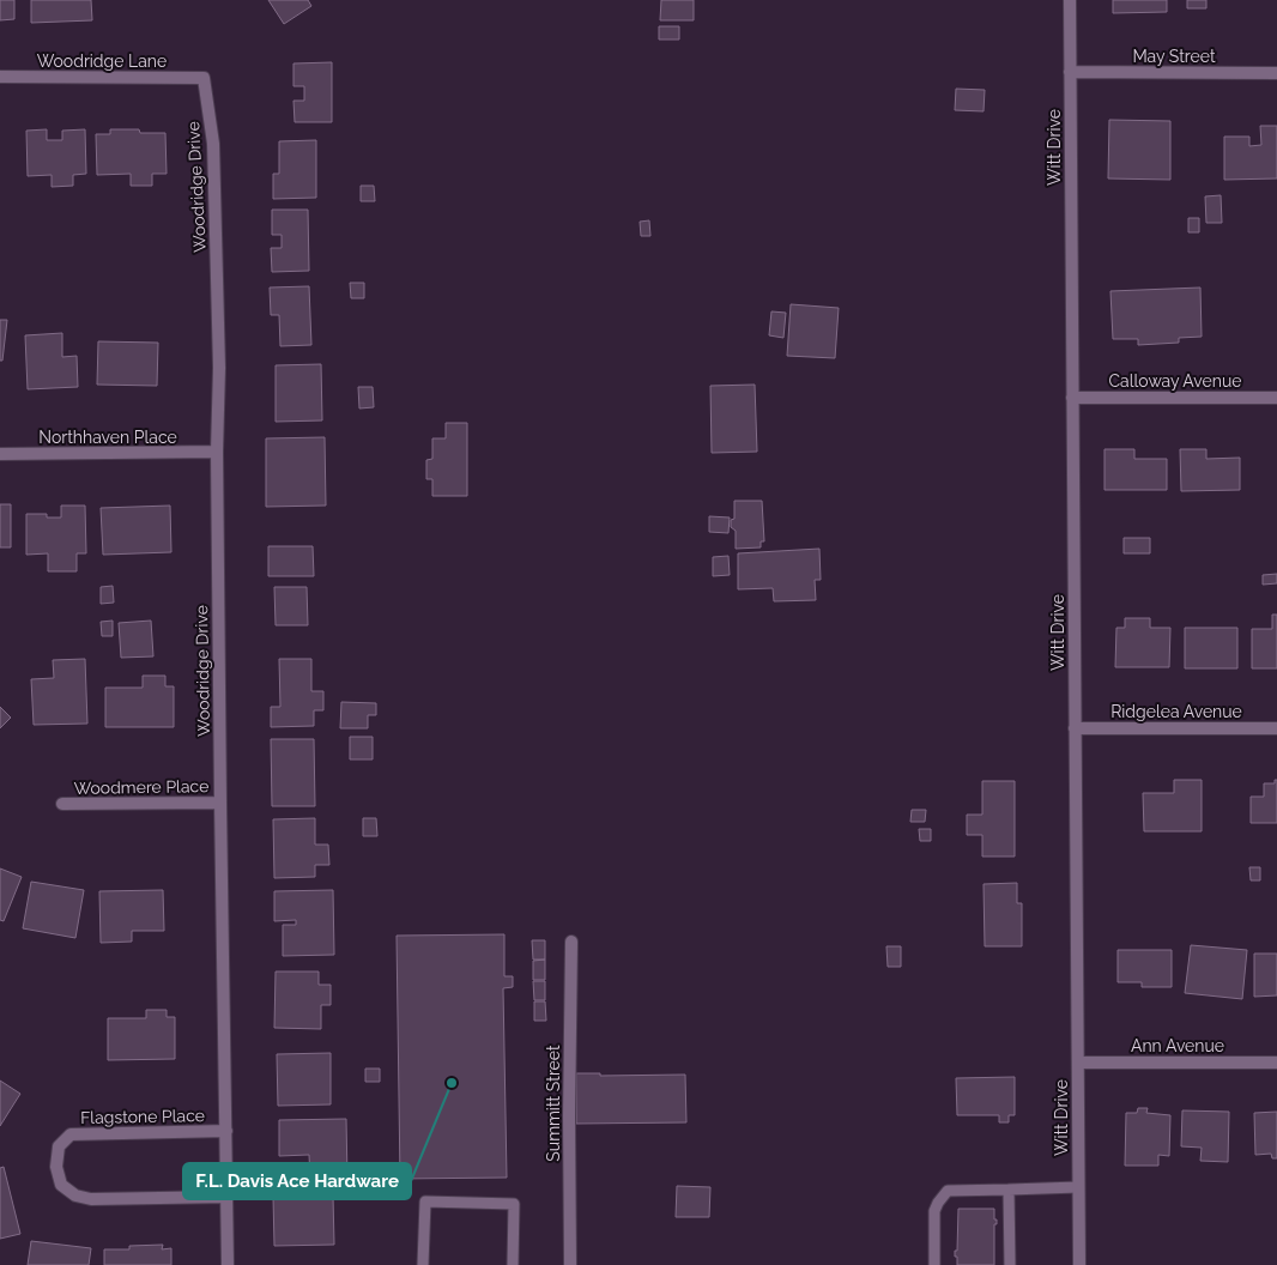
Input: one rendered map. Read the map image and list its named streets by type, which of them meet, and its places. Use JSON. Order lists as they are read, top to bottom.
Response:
{
  "streets": {
    "street": [
      "May Street",
      "Woodridge Lane",
      "Witt Drive",
      "Woodridge Drive",
      "Calloway Avenue",
      "Northhaven Place",
      "Ridgelea Avenue",
      "Woodmere Place",
      "Ann Avenue",
      "Summitt Street",
      "Flagstone Place"
    ]
  },
  "crossings": [
    ["May Street", "Witt Drive"],
    ["Woodridge Lane", "Woodridge Drive"],
    ["Witt Drive", "Calloway Avenue"],
    ["Witt Drive", "Ridgelea Avenue"],
    ["Witt Drive", "Ann Avenue"],
    ["Woodridge Drive", "Northhaven Place"],
    ["Woodridge Drive", "Woodmere Place"],
    ["Woodridge Drive", "Flagstone Place"]
  ],
  "places": ["F.L. Davis Ace Hardware"]
}
